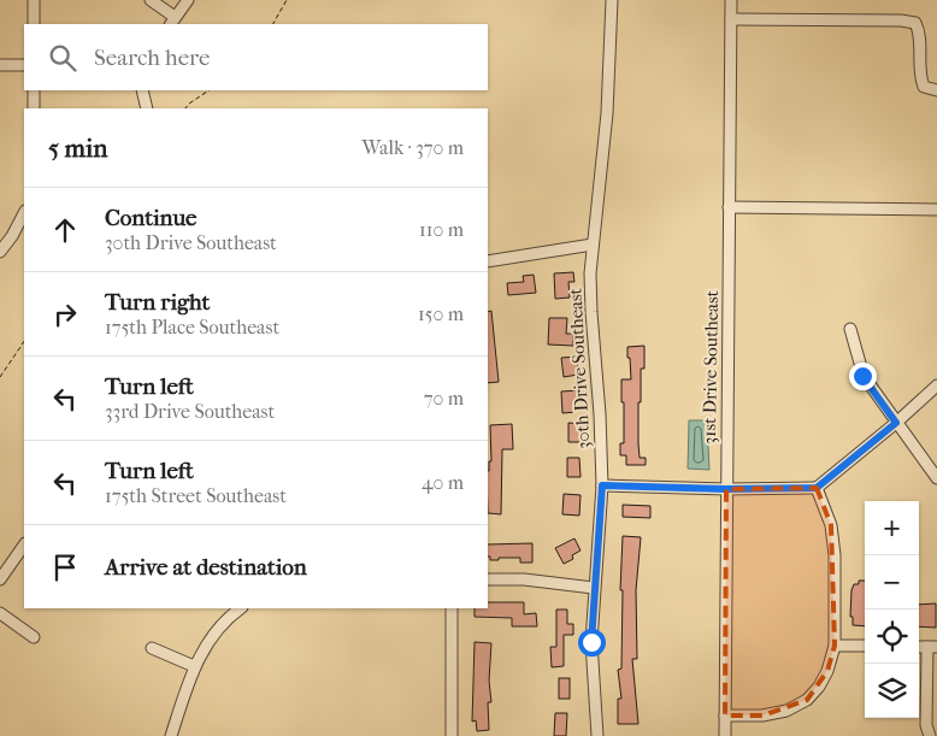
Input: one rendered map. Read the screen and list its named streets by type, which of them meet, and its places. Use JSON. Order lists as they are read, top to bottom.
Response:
{
  "streets": {
    "street": ["31st Drive Southeast", "30th Drive Southeast"]
  },
  "page": {
    "search": "Search here",
    "heading": ["5 min", "Walk · 370 m"],
    "list": [
      ["Continue", "30th Drive Southeast", "110 m"],
      ["Turn right", "175th Place Southeast", "150 m"],
      ["Turn left", "33rd Drive Southeast", "70 m"],
      ["Turn left", "175th Street Southeast", "40 m"],
      "Arrive at destination"
    ],
    "map_buttons": ["+", "−"]
  }
}
